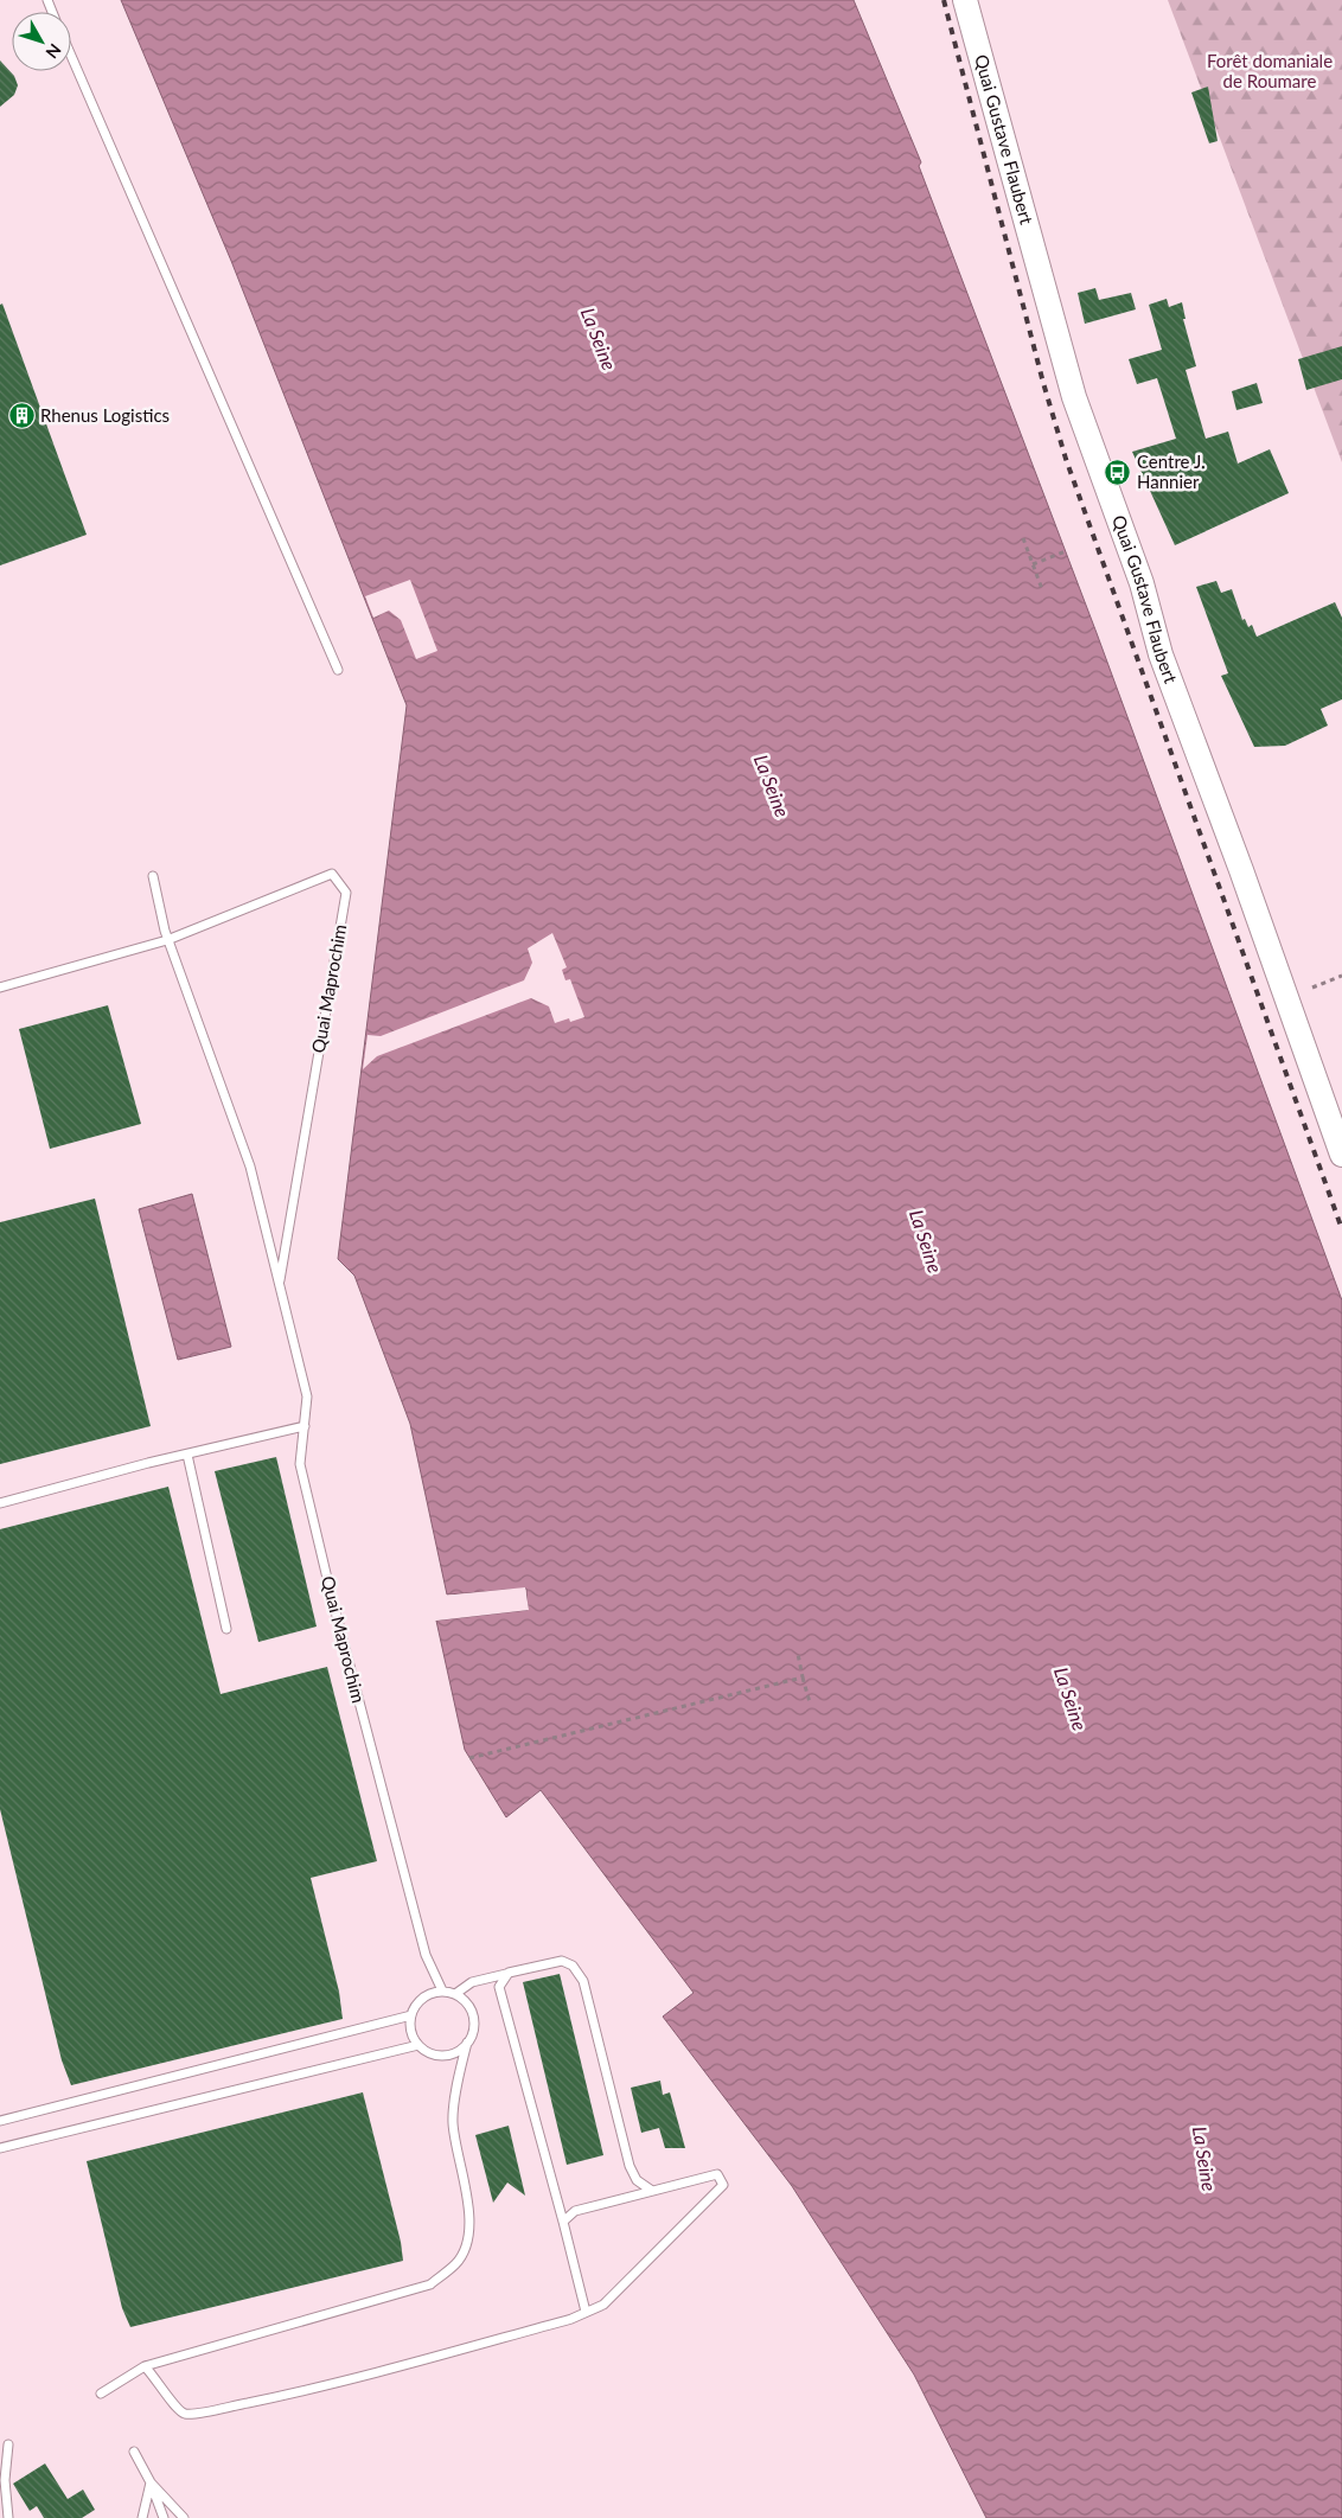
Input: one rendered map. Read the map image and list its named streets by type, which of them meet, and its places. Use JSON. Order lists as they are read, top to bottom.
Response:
{
  "streets": {
    "main road": ["Quai Gustave Flaubert"],
    "lane": ["Quai Maprochim"]
  },
  "water": ["La Seine"],
  "parks": ["Forêt domaniale de Roumare"],
  "places": {
    "building": ["Rhenus Logistics"],
    "bus stop": ["Centre J. Hannier"]
  },
  "north": "bottom right"
}
